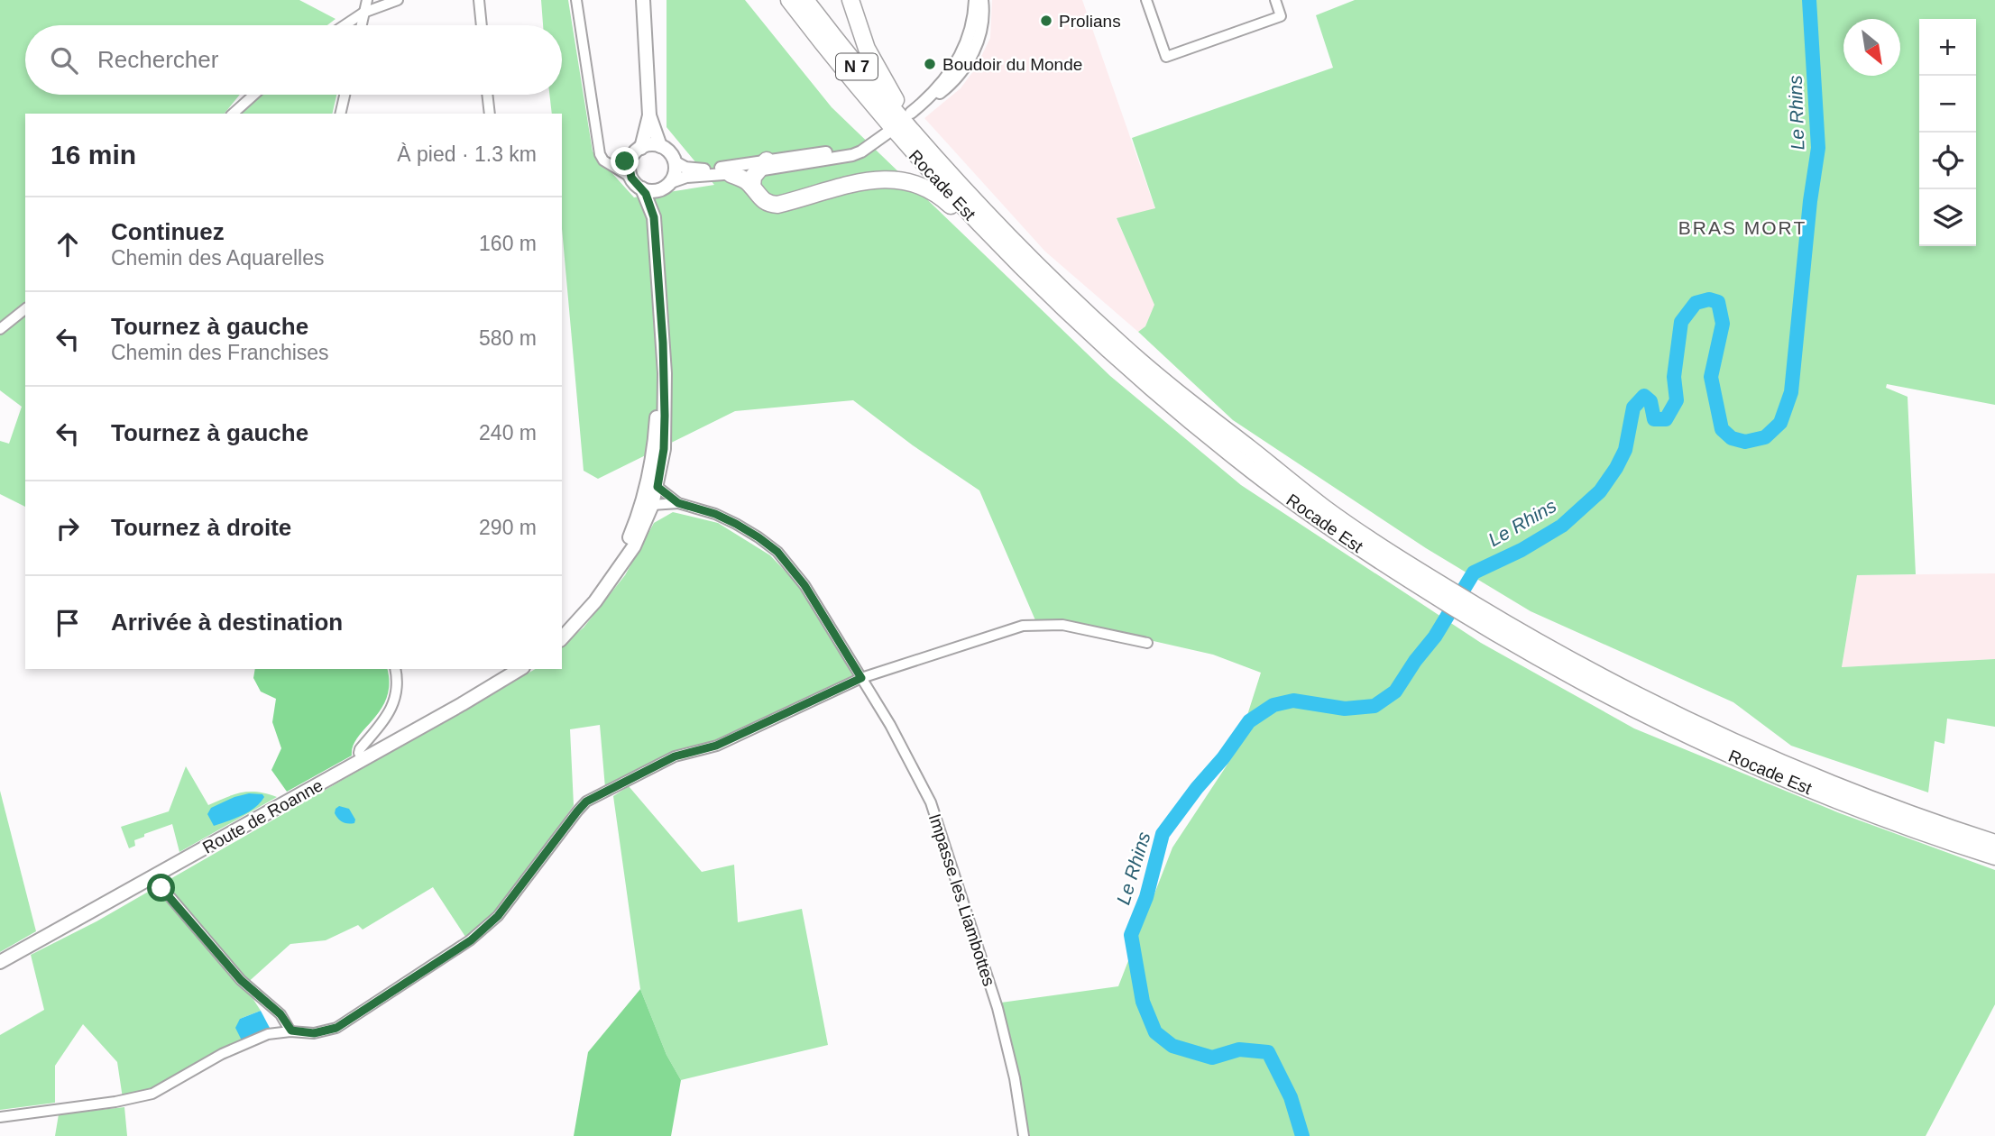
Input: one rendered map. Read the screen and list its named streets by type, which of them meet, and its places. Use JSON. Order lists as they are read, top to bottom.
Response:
{
  "streets": {
    "highway": ["N 7", "Rocade Est"],
    "main road": ["Route de Roanne"],
    "street": ["Impasse les Liambottes"]
  },
  "districts": ["BRAS MORT"],
  "water": ["Le Rhins"],
  "places": ["Prolians", "Boudoir du Monde"],
  "north": "bottom right",
  "page": {
    "map_buttons": ["+", "−"],
    "search": "Rechercher",
    "heading": ["16 min", "À pied · 1.3 km"],
    "list": [
      ["Continuez", "Chemin des Aquarelles", "160 m"],
      ["Tournez à gauche", "Chemin des Franchises", "580 m"],
      ["Tournez à gauche", "240 m"],
      ["Tournez à droite", "290 m"],
      "Arrivée à destination"
    ]
  }
}
